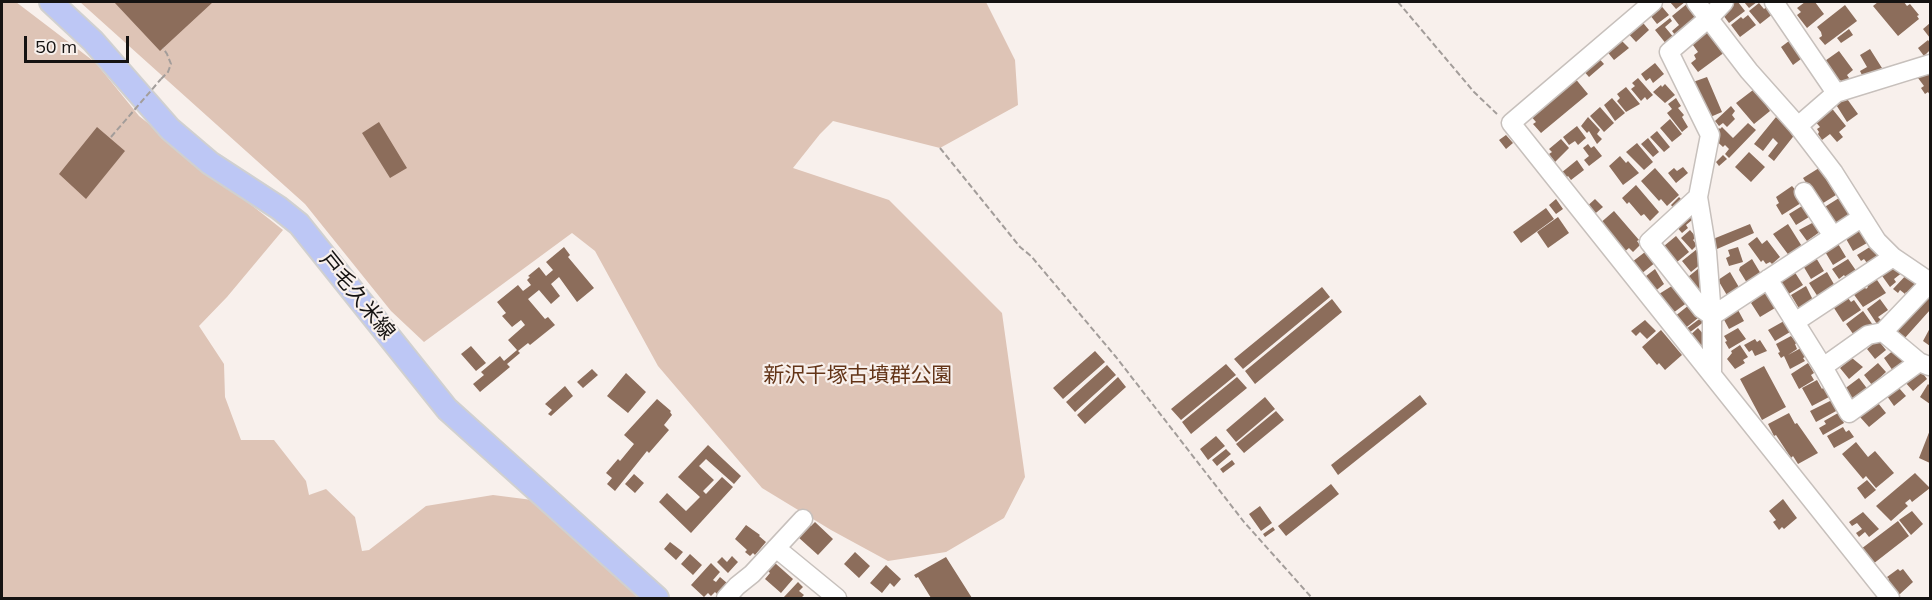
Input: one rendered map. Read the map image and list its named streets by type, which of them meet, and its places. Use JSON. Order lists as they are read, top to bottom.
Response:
{
  "streets": {
    "main road": ["戸毛久米線"]
  },
  "parks": ["新沢千塚古墳群公園"],
  "scale_bar": "50 m"
}
